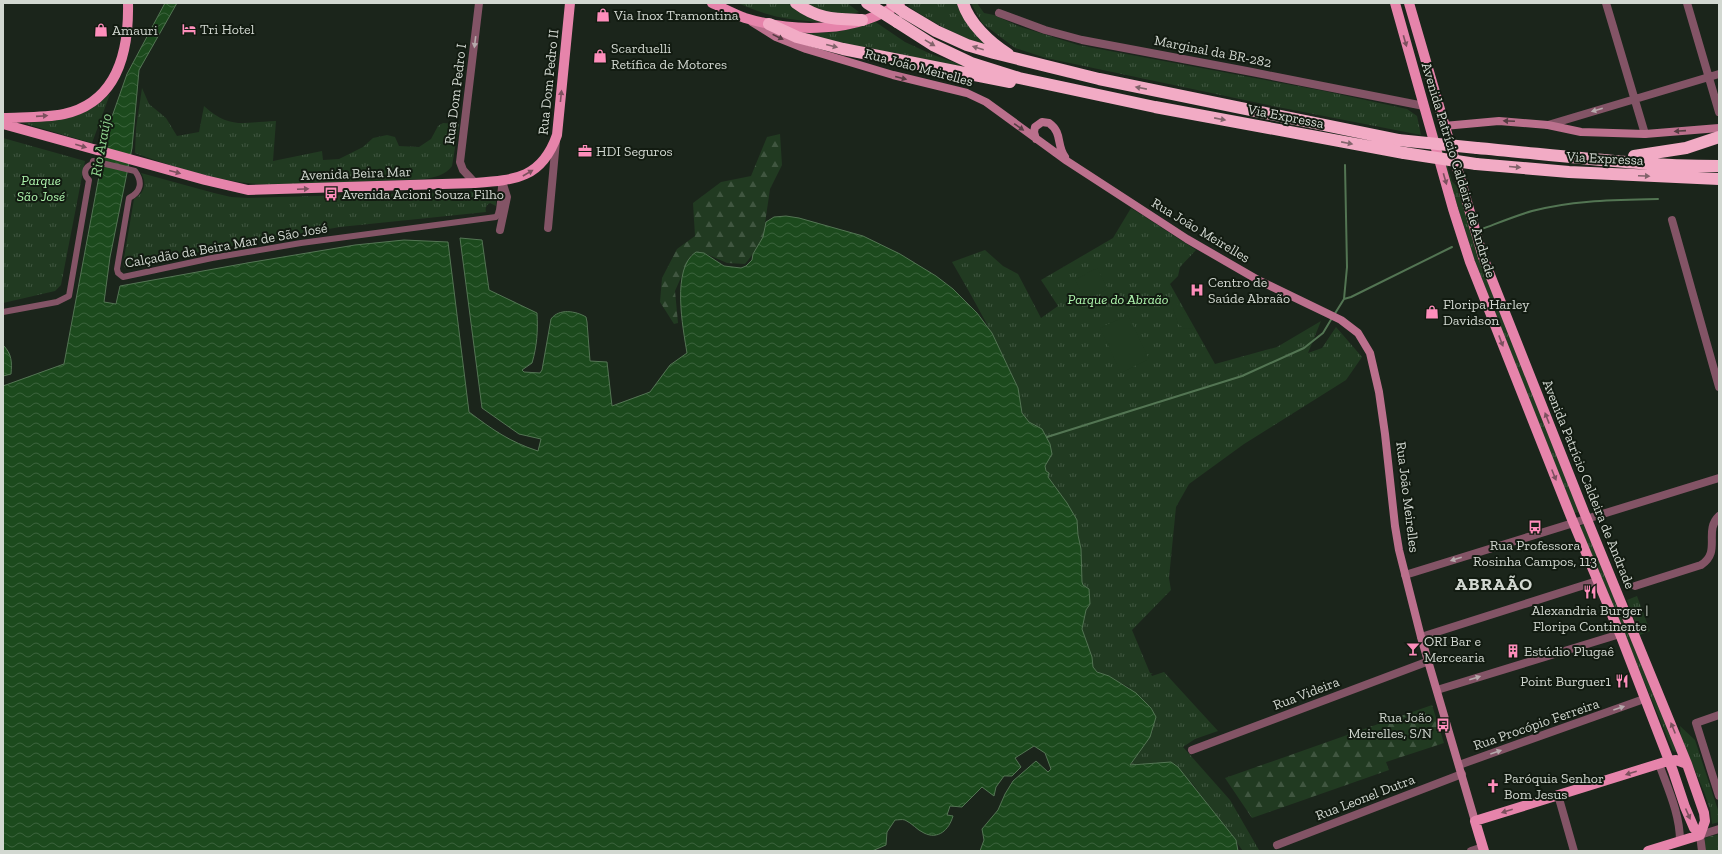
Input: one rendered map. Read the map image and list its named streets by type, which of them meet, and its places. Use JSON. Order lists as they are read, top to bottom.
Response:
{
  "streets": {
    "highway": ["Via Expressa"],
    "main road": [
      "Rua João Meirelles",
      "Rua Dom Pedro II",
      "Avenida Patrício Caldeira de Andrade",
      "Avenida Beira Mar"
    ],
    "street": [
      "Marginal da BR-282",
      "Rua Dom Pedro I",
      "Calçadão da Beira Mar de São José",
      "Rua Videira",
      "Rua Procópio Ferreira",
      "Rua Leonel Dutra"
    ]
  },
  "crossings": [
    ["Marginal da BR-282", "Avenida Patrício Caldeira de Andrade"],
    ["Rua João Meirelles", "Rua Videira"],
    ["Rua João Meirelles", "Rua Procópio Ferreira"],
    ["Rua João Meirelles", "Rua Leonel Dutra"],
    ["Rua Dom Pedro II", "Avenida Beira Mar"],
    ["Rua Dom Pedro I", "Avenida Beira Mar"],
    ["Avenida Patrício Caldeira de Andrade", "Rua Procópio Ferreira"],
    ["Avenida Beira Mar", "Calçadão da Beira Mar de São José"]
  ],
  "one_way": ["Rua Dom Pedro II", "Rua Dom Pedro I", "Avenida Beira Mar"],
  "districts": ["ABRAÃO"],
  "water": ["Rio Araújo"],
  "parks": ["Parque São José", "Parque do Abraão"],
  "places": {
    "shop": [
      "Via Inox Tramontina",
      "Amauri",
      "Scarduelli Retífica de Motores",
      "Floripa Harley Davidson"
    ],
    "hotel": ["Tri Hotel"],
    "office": ["HDI Seguros"],
    "bus stop": ["Avenida Acioni Souza Filho", "Rua Professora Rosinha Campos, 113", "Rua João Meirelles, S/N"],
    "hospital": ["Centro de Saúde Abraão"],
    "restaurant": ["Alexandria Burger | Floripa Continente", "Point Burguer1"],
    "bar": ["ORI Bar e Mercearia"],
    "building": ["Estúdio Plugaê"],
    "church": ["Paróquia Senhor Bom Jesus"]
  }
}
